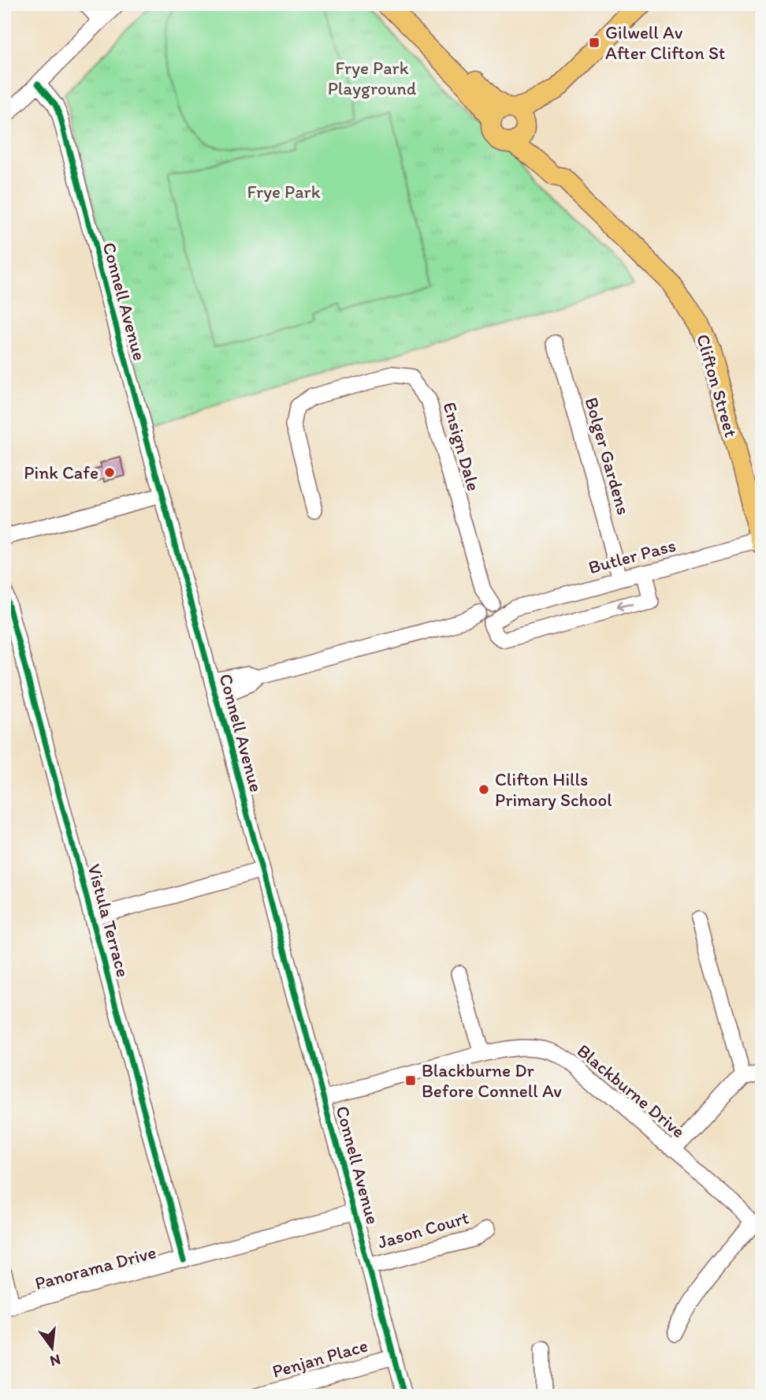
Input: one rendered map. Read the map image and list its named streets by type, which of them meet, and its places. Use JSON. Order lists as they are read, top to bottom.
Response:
{
  "streets": {
    "main road": ["Clifton Street"],
    "street": [
      "Connell Avenue",
      "Ensign Dale",
      "Bolger Gardens",
      "Butler Pass",
      "Vistula Terrace",
      "Blackburne Drive",
      "Jason Court",
      "Panorama Drive",
      "Penjan Place"
    ]
  },
  "crossings": [
    ["Connell Avenue", "Butler Pass"],
    ["Connell Avenue", "Blackburne Drive"],
    ["Connell Avenue", "Jason Court"],
    ["Connell Avenue", "Panorama Drive"],
    ["Connell Avenue", "Penjan Place"],
    ["Clifton Street", "Butler Pass"],
    ["Ensign Dale", "Butler Pass"],
    ["Bolger Gardens", "Butler Pass"],
    ["Vistula Terrace", "Panorama Drive"]
  ],
  "parks": ["Frye Park Playground", "Frye Park"],
  "places": {
    "transit": ["Gilwell Av After Clifton St", "Blackburne Dr Before Connell Av"],
    "other": ["Pink Cafe", "Clifton Hills Primary School"]
  },
  "north": "bottom"
}
